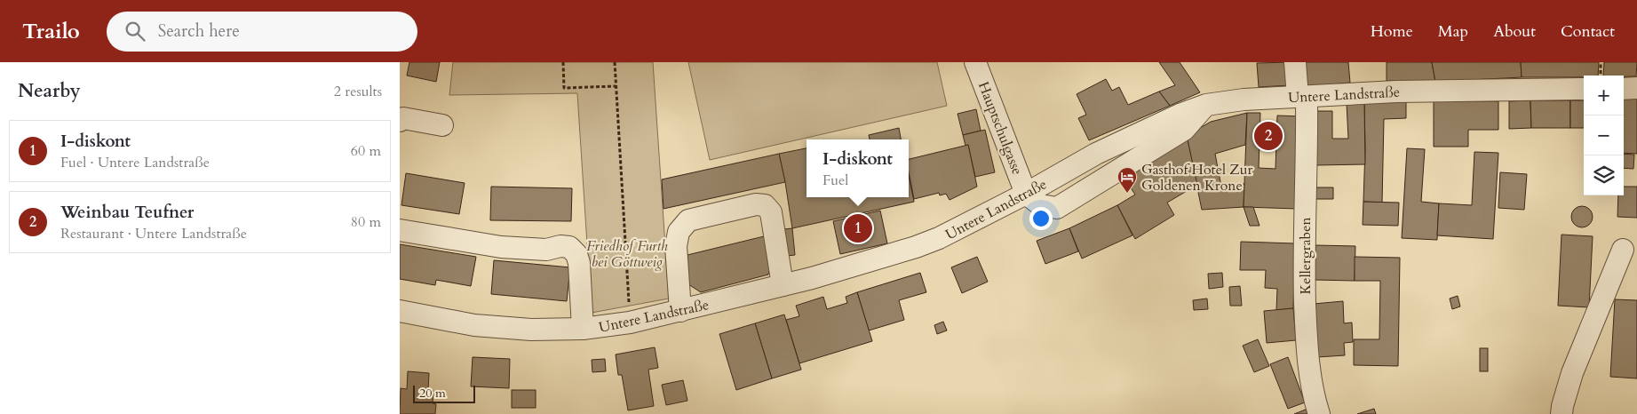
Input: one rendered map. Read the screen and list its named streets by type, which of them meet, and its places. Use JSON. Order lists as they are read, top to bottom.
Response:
{
  "streets": {
    "street": ["Untere Landstraße", "Hauptschulgasse", "Kellergraben"]
  },
  "crossings": [
    ["Untere Landstraße", "Hauptschulgasse"],
    ["Untere Landstraße", "Kellergraben"]
  ],
  "parks": ["Friedhof Furth bei Göttweig"],
  "places": {
    "hotel": ["Gasthof Hotel Zur Goldenen Krone"]
  },
  "scale_bar": "20 m",
  "page": {
    "header": "Trailo",
    "search": "Search here",
    "nav": [
      "Home",
      "Map",
      "About",
      "Contact"
    ],
    "heading": ["Nearby", "2 results"],
    "map_buttons": ["+", "−"],
    "list": [
      {
        "mark": "1",
        "name": "I-diskont",
        "note": "Fuel · Untere Landstraße",
        "value": "60 m"
      },
      {
        "mark": "2",
        "name": "Weinbau Teufner",
        "note": "Restaurant · Untere Landstraße",
        "value": "80 m"
      }
    ],
    "pins": ["2", "1"],
    "popup": ["I-diskont", "Fuel"],
    "scale": "20 m"
  }
}
